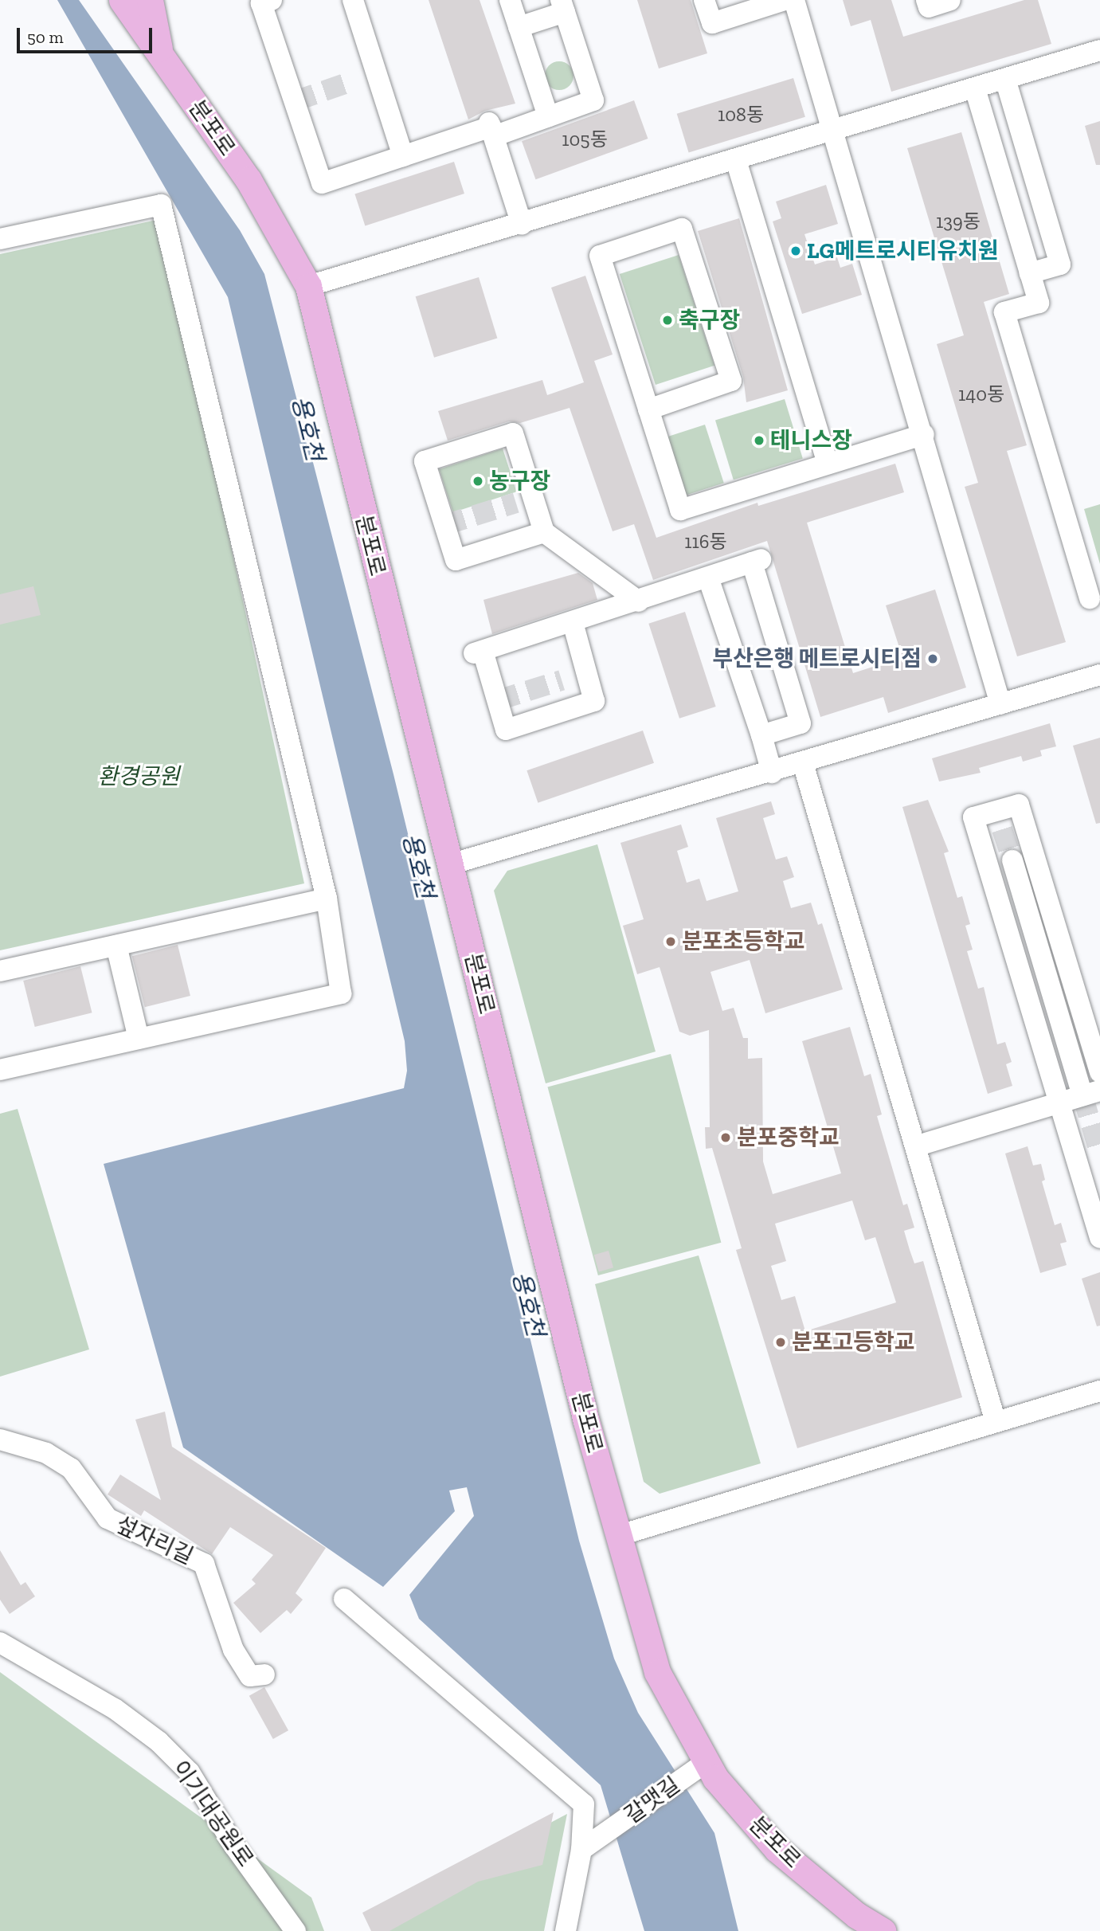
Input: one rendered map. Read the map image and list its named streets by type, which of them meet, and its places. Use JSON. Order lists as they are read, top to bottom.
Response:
{
  "streets": {
    "main road": ["분포로"],
    "street": ["섶자리길", "갈맷길", "이기대공원로"]
  },
  "crossings": [
    ["분포로", "갈맷길"]
  ],
  "water": ["용호천"],
  "parks": ["환경공원"],
  "places": [
    "LG메트로시티유치원",
    "축구장",
    "테니스장",
    "농구장",
    "부산은행 메트로시티점",
    "분포초등학교",
    "분포중학교",
    "분포고등학교"
  ],
  "house_numbers": [
    "108동",
    "105동",
    "139동",
    "140동",
    "116동"
  ],
  "scale_bar": "50 m"
}
